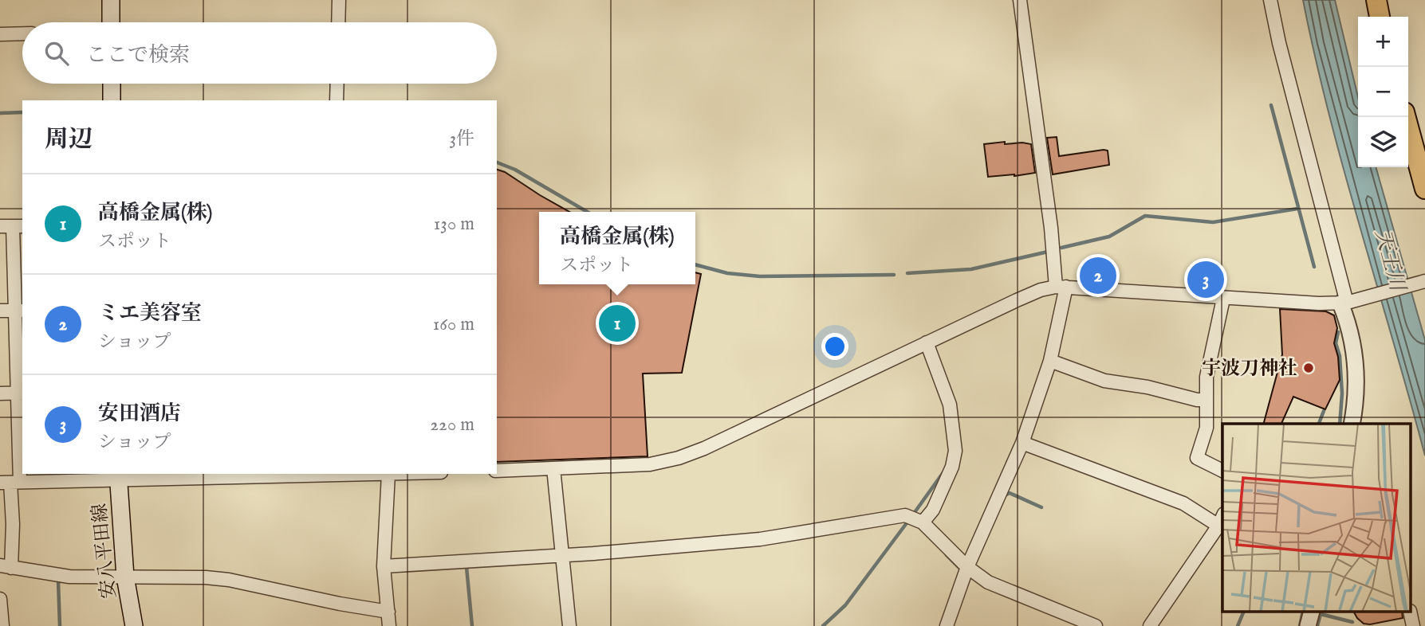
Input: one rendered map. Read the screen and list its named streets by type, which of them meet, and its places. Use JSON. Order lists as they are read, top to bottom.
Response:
{
  "streets": {
    "main road": ["安八平田線"]
  },
  "water": ["天王川"],
  "places": ["宇波刀神社"],
  "page": {
    "map_buttons": ["+", "−"],
    "search": "ここで検索",
    "heading": ["周辺", "3件"],
    "list": [
      {
        "mark": "1",
        "name": "高橋金属(株)",
        "note": "スポット",
        "value": "130 m"
      },
      {
        "mark": "2",
        "name": "ミエ美容室",
        "note": "ショップ",
        "value": "160 m"
      },
      {
        "mark": "3",
        "name": "安田酒店",
        "note": "ショップ",
        "value": "220 m"
      }
    ],
    "popup": ["高橋金属(株)", "スポット"],
    "pins": ["2", "3", "1"]
  }
}
